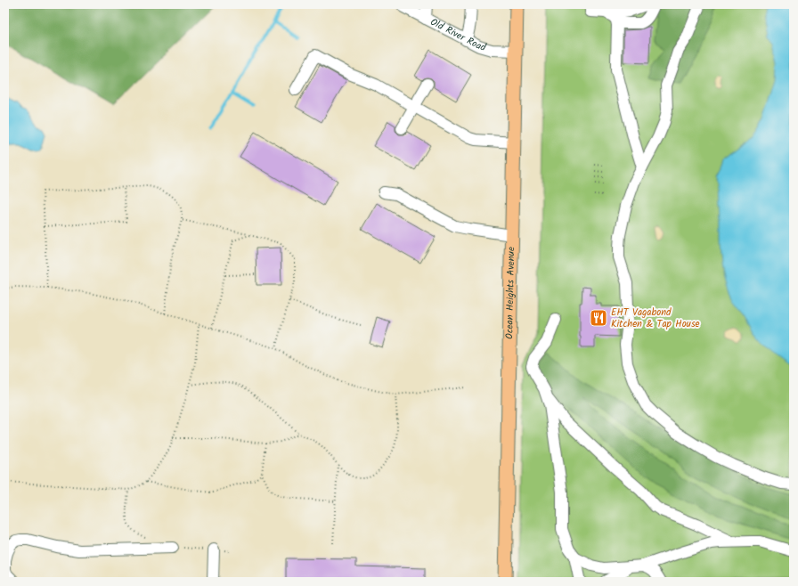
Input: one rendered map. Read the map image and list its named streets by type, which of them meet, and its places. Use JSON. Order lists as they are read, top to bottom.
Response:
{
  "streets": {
    "main road": ["Ocean Heights Avenue"],
    "street": ["Old River Road"]
  },
  "crossings": [
    ["Old River Road", "Ocean Heights Avenue"]
  ],
  "places": {
    "restaurant": ["EHT Vagabond Kitchen & Tap House"]
  }
}
